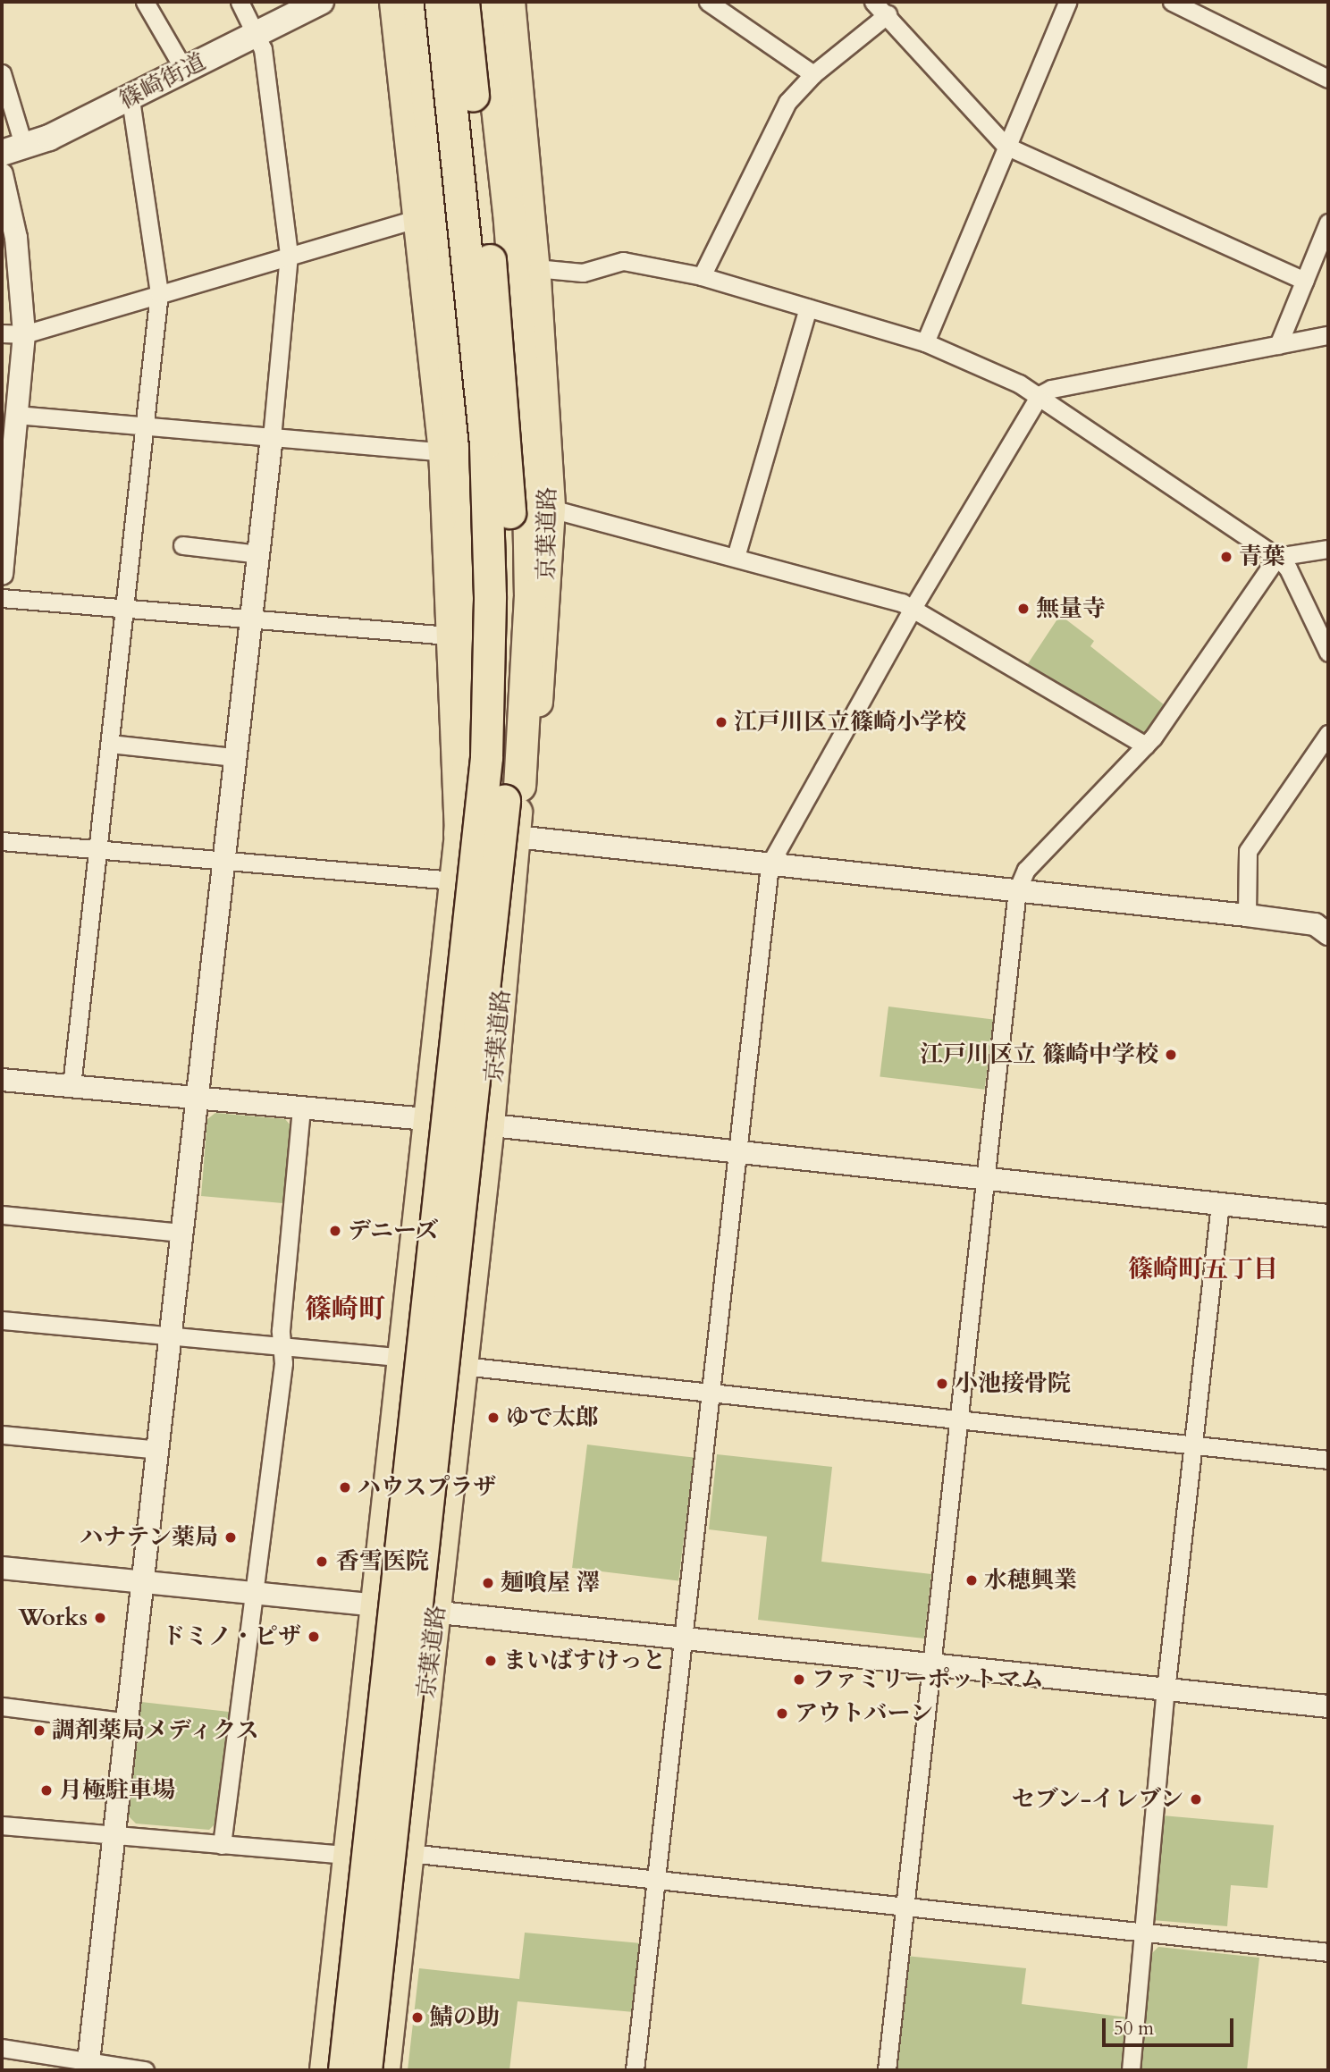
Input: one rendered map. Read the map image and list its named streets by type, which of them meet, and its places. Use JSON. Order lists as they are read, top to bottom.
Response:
{
  "streets": {
    "highway": ["京葉道路"],
    "main road": ["篠崎街道"]
  },
  "districts": ["篠崎町五丁目", "篠崎町"],
  "places": [
    "青葉",
    "無量寺",
    "江戸川区立篠崎小学校",
    "江戸川区立 篠崎中学校",
    "デニーズ",
    "小池接骨院",
    "ゆで太郎",
    "ハウスプラザ",
    "ハナテン薬局",
    "香雪医院",
    "水穂興業",
    "麺喰屋 澤",
    "Works",
    "ドミノ・ピザ",
    "まいばすけっと",
    "ファミリーポットマム",
    "アウトバーン",
    "調剤薬局メディクス",
    "月極駐車場",
    "セブン-イレブン",
    "鯖の助"
  ],
  "scale_bar": "50 m"
}
